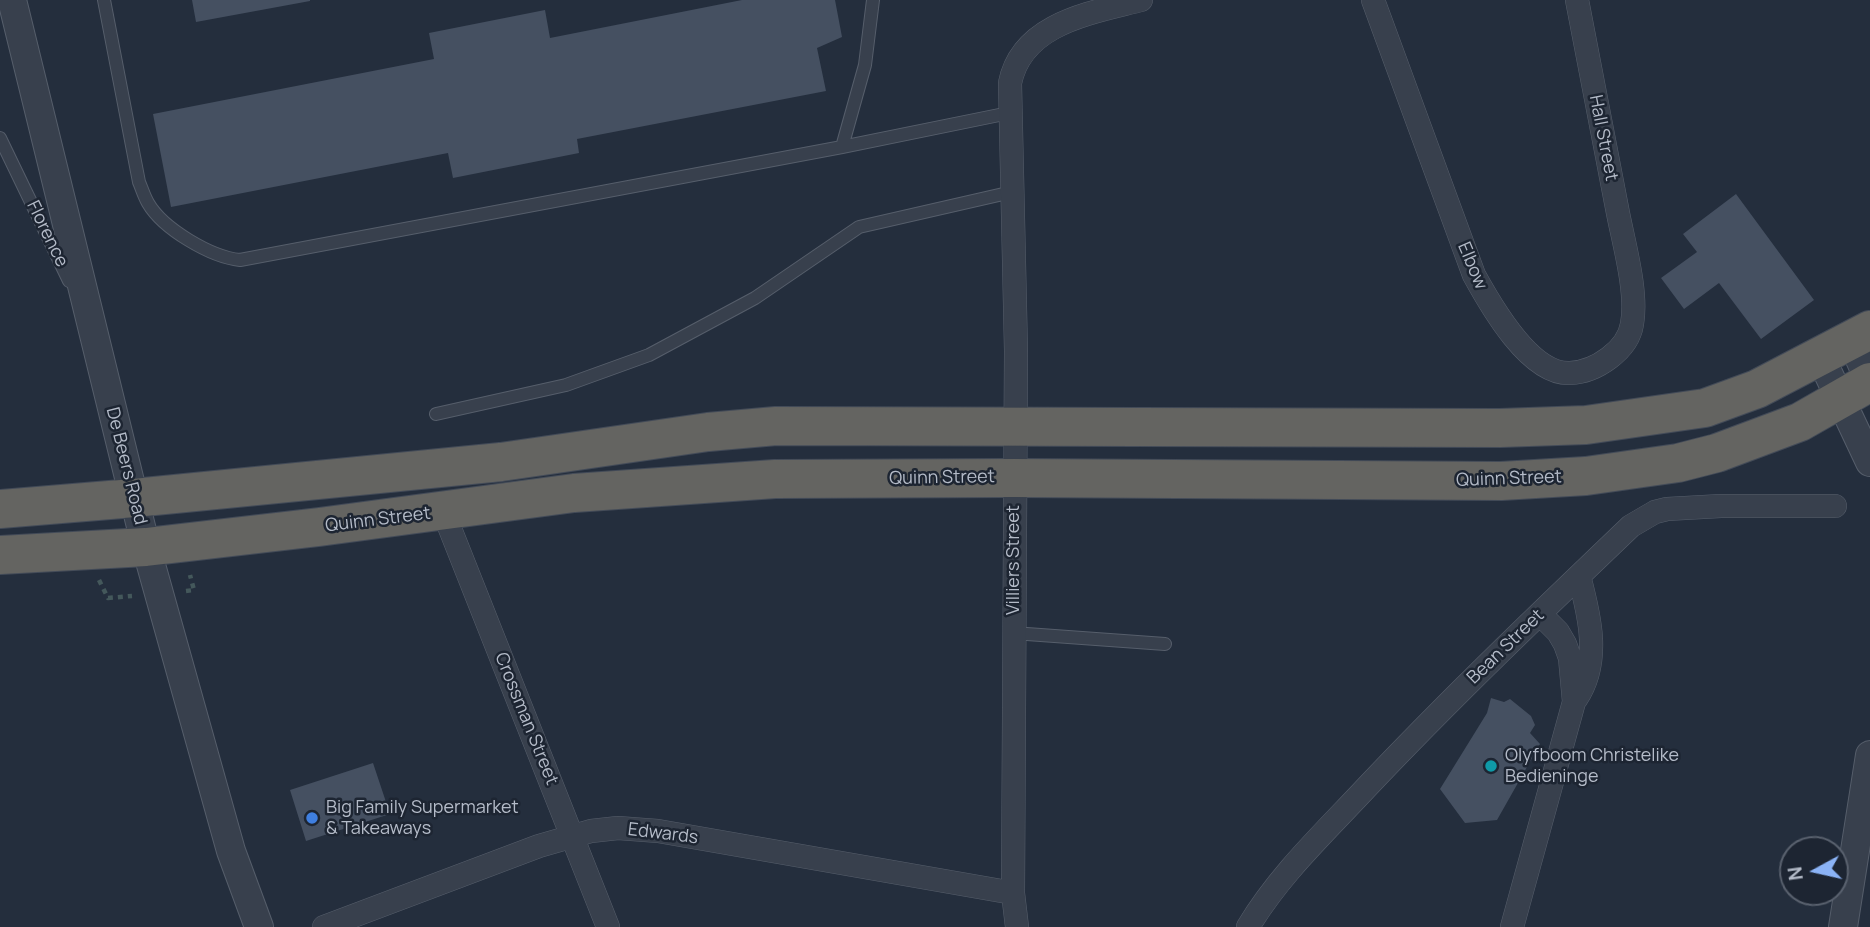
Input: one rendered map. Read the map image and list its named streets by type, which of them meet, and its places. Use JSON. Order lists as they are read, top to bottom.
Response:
{
  "streets": {
    "highway": ["Quinn Street"],
    "street": [
      "Hall Street",
      "Elbow",
      "De Beers Road",
      "Villiers Street",
      "Bean Street",
      "Crossman Street",
      "Edwards"
    ],
    "lane": ["Florence"]
  },
  "crossings": [
    ["Hall Street", "Elbow"],
    ["Florence", "De Beers Road"],
    ["De Beers Road", "Quinn Street"],
    ["Quinn Street", "Villiers Street"],
    ["Quinn Street", "Crossman Street"],
    ["Villiers Street", "Edwards"],
    ["Crossman Street", "Edwards"]
  ],
  "places": ["Olyfboom Christelike Bedieninge", "Big Family Supermarket & Takeaways"],
  "north": "left"
}
